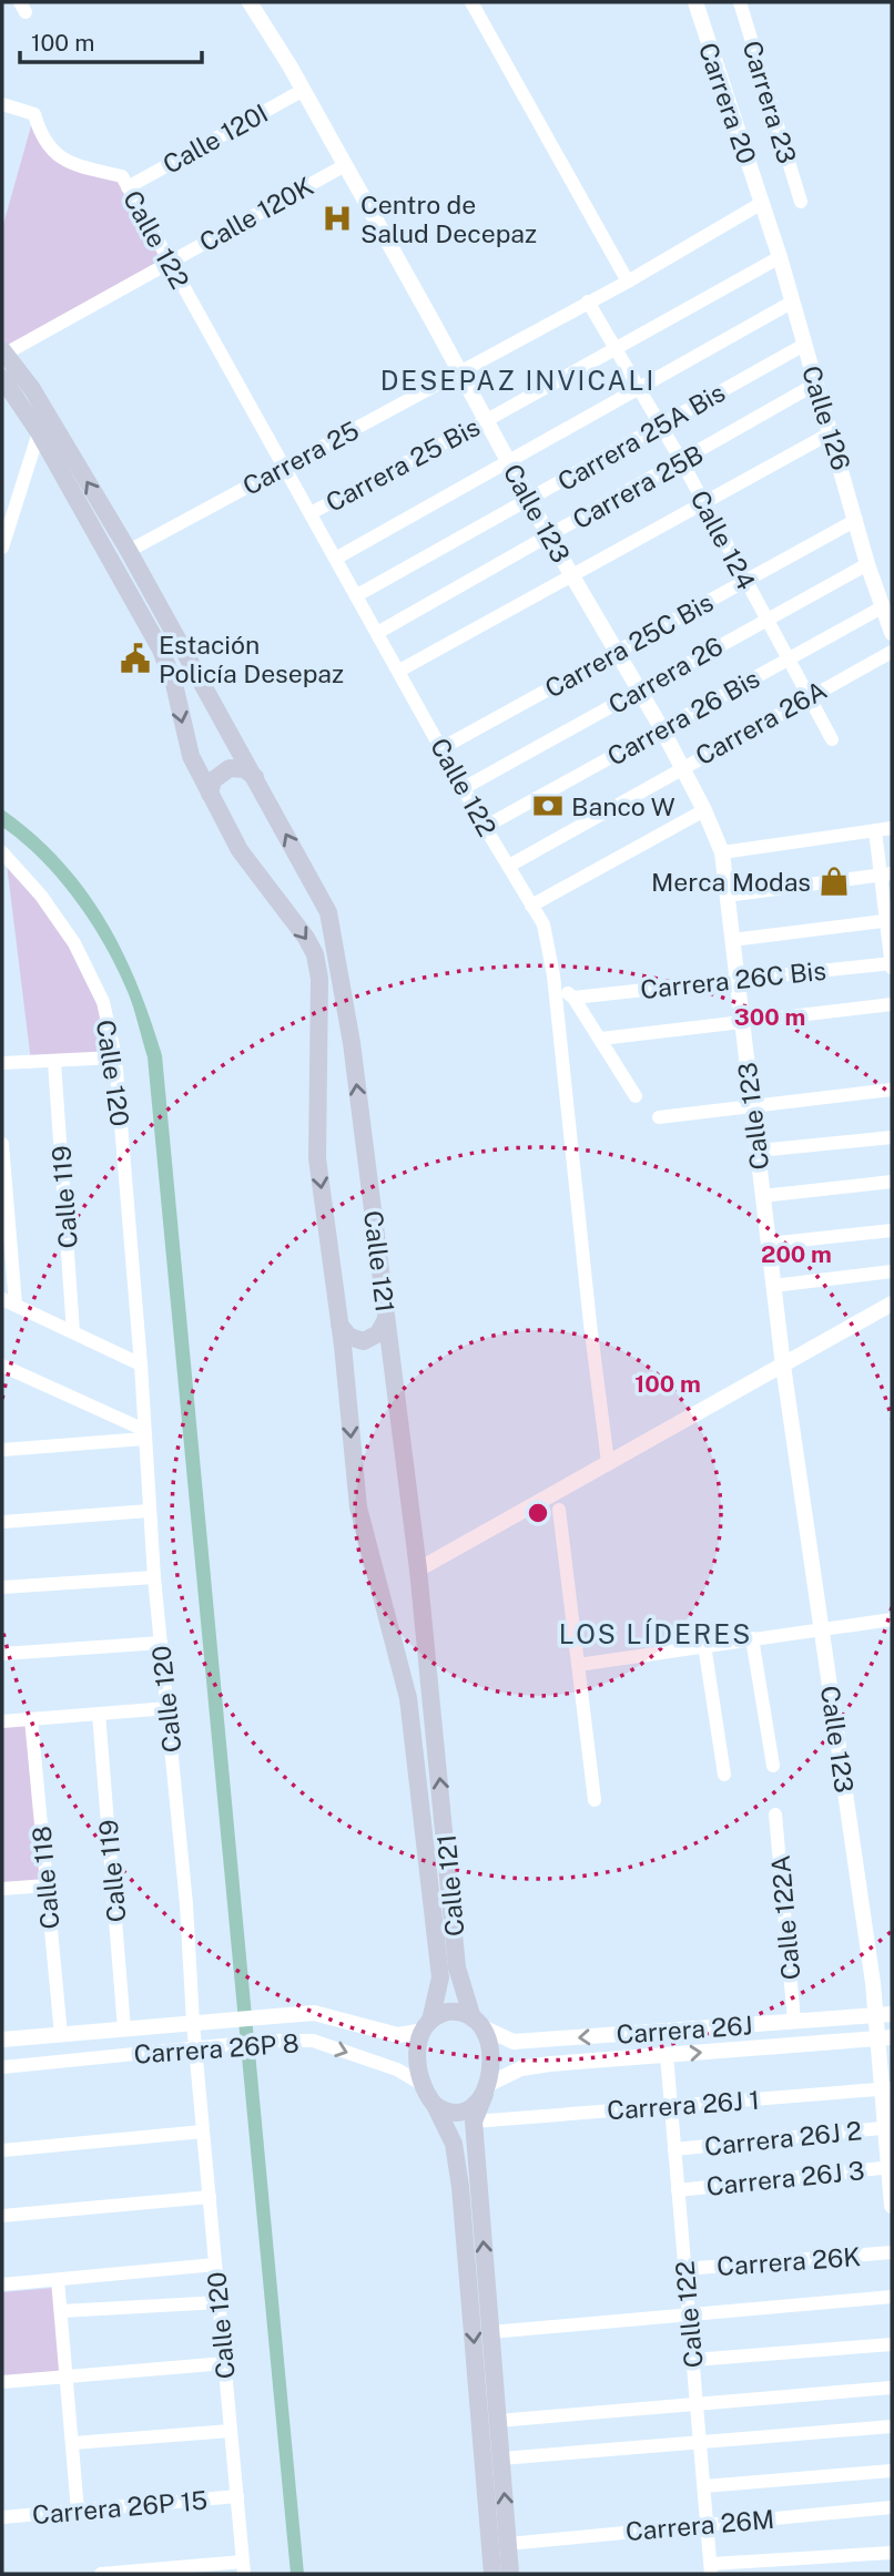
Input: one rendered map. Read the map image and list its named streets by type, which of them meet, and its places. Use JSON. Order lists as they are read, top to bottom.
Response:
{
  "streets": {
    "main road": ["Calle 121"],
    "street": [
      "Carrera 23",
      "Carrera 20",
      "Calle 120I",
      "Calle 120K",
      "Calle 122",
      "Calle 126",
      "Carrera 25A Bis",
      "Carrera 25",
      "Carrera 25 Bis",
      "Carrera 25B",
      "Calle 123",
      "Calle 124",
      "Carrera 25C Bis",
      "Carrera 26",
      "Carrera 26 Bis",
      "Carrera 26A",
      "Carrera 26C Bis",
      "Calle 120",
      "Calle 119",
      "Calle 118",
      "Calle 122A",
      "Carrera 26J",
      "Carrera 26P 8",
      "Carrera 26J 1",
      "Carrera 26J 2",
      "Carrera 26J 3",
      "Carrera 26K",
      "Carrera 26P 15",
      "Carrera 26M"
    ]
  },
  "crossings": [
    ["Carrera 20", "Calle 126"],
    ["Carrera 20", "Carrera 25"],
    ["Calle 120I", "Calle 122"],
    ["Calle 120I", "Calle 123"],
    ["Calle 120K", "Calle 122"],
    ["Calle 120K", "Calle 123"],
    ["Calle 122", "Carrera 25A Bis"],
    ["Calle 122", "Carrera 25"],
    ["Calle 122", "Carrera 25 Bis"],
    ["Calle 122", "Carrera 25B"],
    ["Calle 122", "Carrera 25C Bis"],
    ["Calle 122", "Carrera 26"],
    ["Calle 122", "Carrera 26 Bis"],
    ["Calle 122", "Carrera 26A"],
    ["Calle 122", "Carrera 26J"],
    ["Calle 122", "Carrera 26J 1"],
    ["Calle 122", "Carrera 26J 2"],
    ["Calle 122", "Carrera 26J 3"],
    ["Calle 122", "Carrera 26K"],
    ["Calle 122", "Carrera 26M"],
    ["Calle 126", "Carrera 25A Bis"],
    ["Calle 126", "Carrera 25"],
    ["Calle 126", "Carrera 25 Bis"],
    ["Calle 126", "Carrera 25B"],
    ["Calle 126", "Carrera 25C Bis"],
    ["Calle 126", "Carrera 26"],
    ["Calle 126", "Carrera 26 Bis"],
    ["Carrera 25A Bis", "Calle 123"],
    ["Carrera 25A Bis", "Calle 124"],
    ["Carrera 25", "Calle 123"],
    ["Carrera 25", "Calle 124"],
    ["Carrera 25", "Calle 121"],
    ["Carrera 25 Bis", "Calle 123"],
    ["Carrera 25 Bis", "Calle 124"],
    ["Carrera 25B", "Calle 123"],
    ["Carrera 25B", "Calle 124"],
    ["Calle 123", "Carrera 25C Bis"],
    ["Calle 123", "Carrera 26"],
    ["Calle 123", "Carrera 26 Bis"],
    ["Calle 123", "Carrera 26A"],
    ["Calle 123", "Carrera 26C Bis"],
    ["Calle 123", "Carrera 26J"],
    ["Calle 124", "Carrera 25C Bis"],
    ["Calle 124", "Carrera 26"],
    ["Calle 124", "Carrera 26 Bis"],
    ["Calle 124", "Carrera 26A"],
    ["Calle 120", "Carrera 26P 8"],
    ["Calle 120", "Carrera 26P 15"],
    ["Calle 119", "Carrera 26P 8"],
    ["Calle 121", "Carrera 26J"],
    ["Calle 121", "Carrera 26P 8"],
    ["Calle 118", "Carrera 26P 8"],
    ["Calle 122A", "Carrera 26J"],
    ["Carrera 26J", "Carrera 26P 8"]
  ],
  "districts": ["DESEPAZ INVICALI", "LOS LÍDERES"],
  "places": {
    "hospital": ["Centro de Salud Decepaz"],
    "public building": ["Estación Policía Desepaz"],
    "bank": ["Banco W"],
    "shop": ["Merca Modas"]
  },
  "scale_bar": "100 m",
  "rings": ["300 m", "200 m", "100 m"]
}
